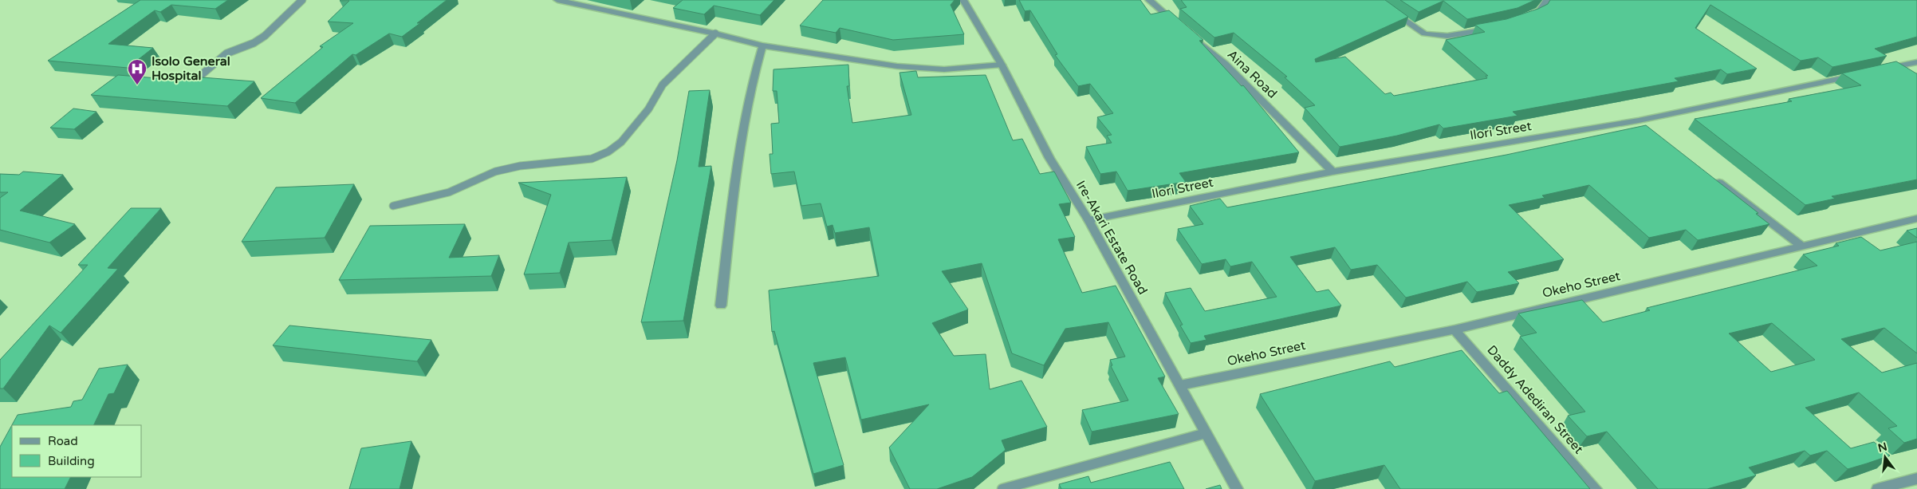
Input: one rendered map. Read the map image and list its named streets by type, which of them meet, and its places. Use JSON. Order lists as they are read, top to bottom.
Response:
{
  "streets": {
    "street": [
      "Aina Road",
      "Ilori Street",
      "Ire-Akari Estate Road",
      "Okeho Street",
      "Daddy Adediran Street"
    ]
  },
  "crossings": [
    ["Aina Road", "Ilori Street"],
    ["Ilori Street", "Ire-Akari Estate Road"],
    ["Ire-Akari Estate Road", "Okeho Street"],
    ["Okeho Street", "Daddy Adediran Street"]
  ],
  "places": {
    "hospital": ["Isolo General Hospital"]
  },
  "legend": ["Road", "Building"],
  "north": "top"
}
